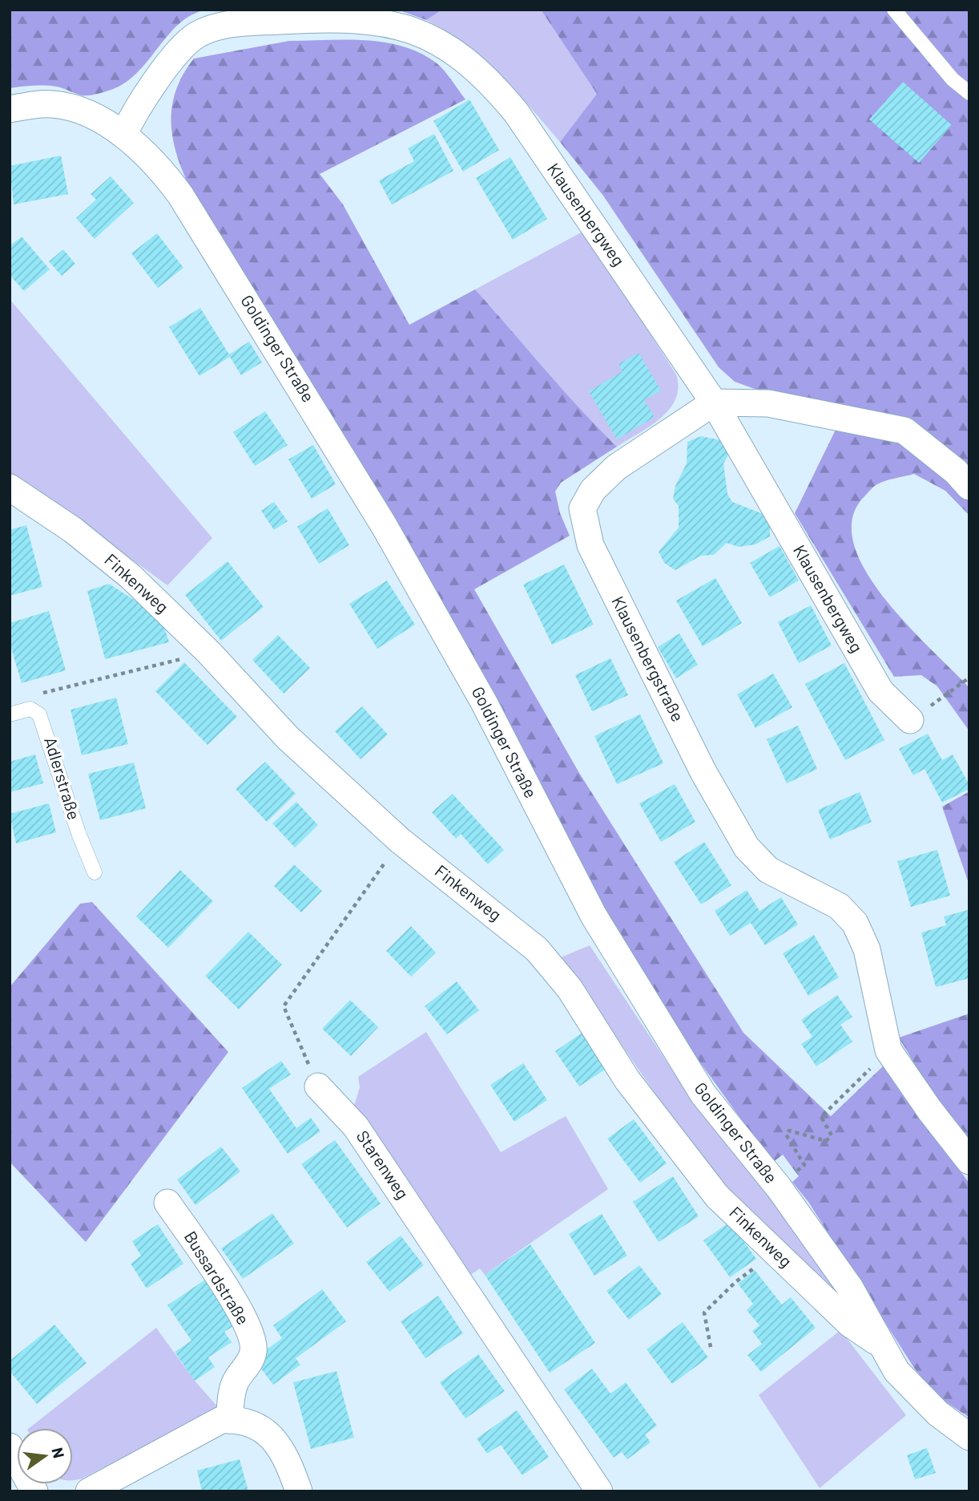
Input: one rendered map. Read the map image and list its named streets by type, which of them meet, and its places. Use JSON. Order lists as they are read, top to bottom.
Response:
{
  "streets": {
    "street": [
      "Klausenbergweg",
      "Goldinger Straße",
      "Finkenweg",
      "Klausenbergstraße",
      "Starenweg",
      "Bussardstraße"
    ],
    "lane": ["Adlerstraße"]
  },
  "crossings": [
    ["Klausenbergweg", "Goldinger Straße"],
    ["Klausenbergweg", "Klausenbergstraße"],
    ["Goldinger Straße", "Finkenweg"]
  ],
  "north": "right"
}
